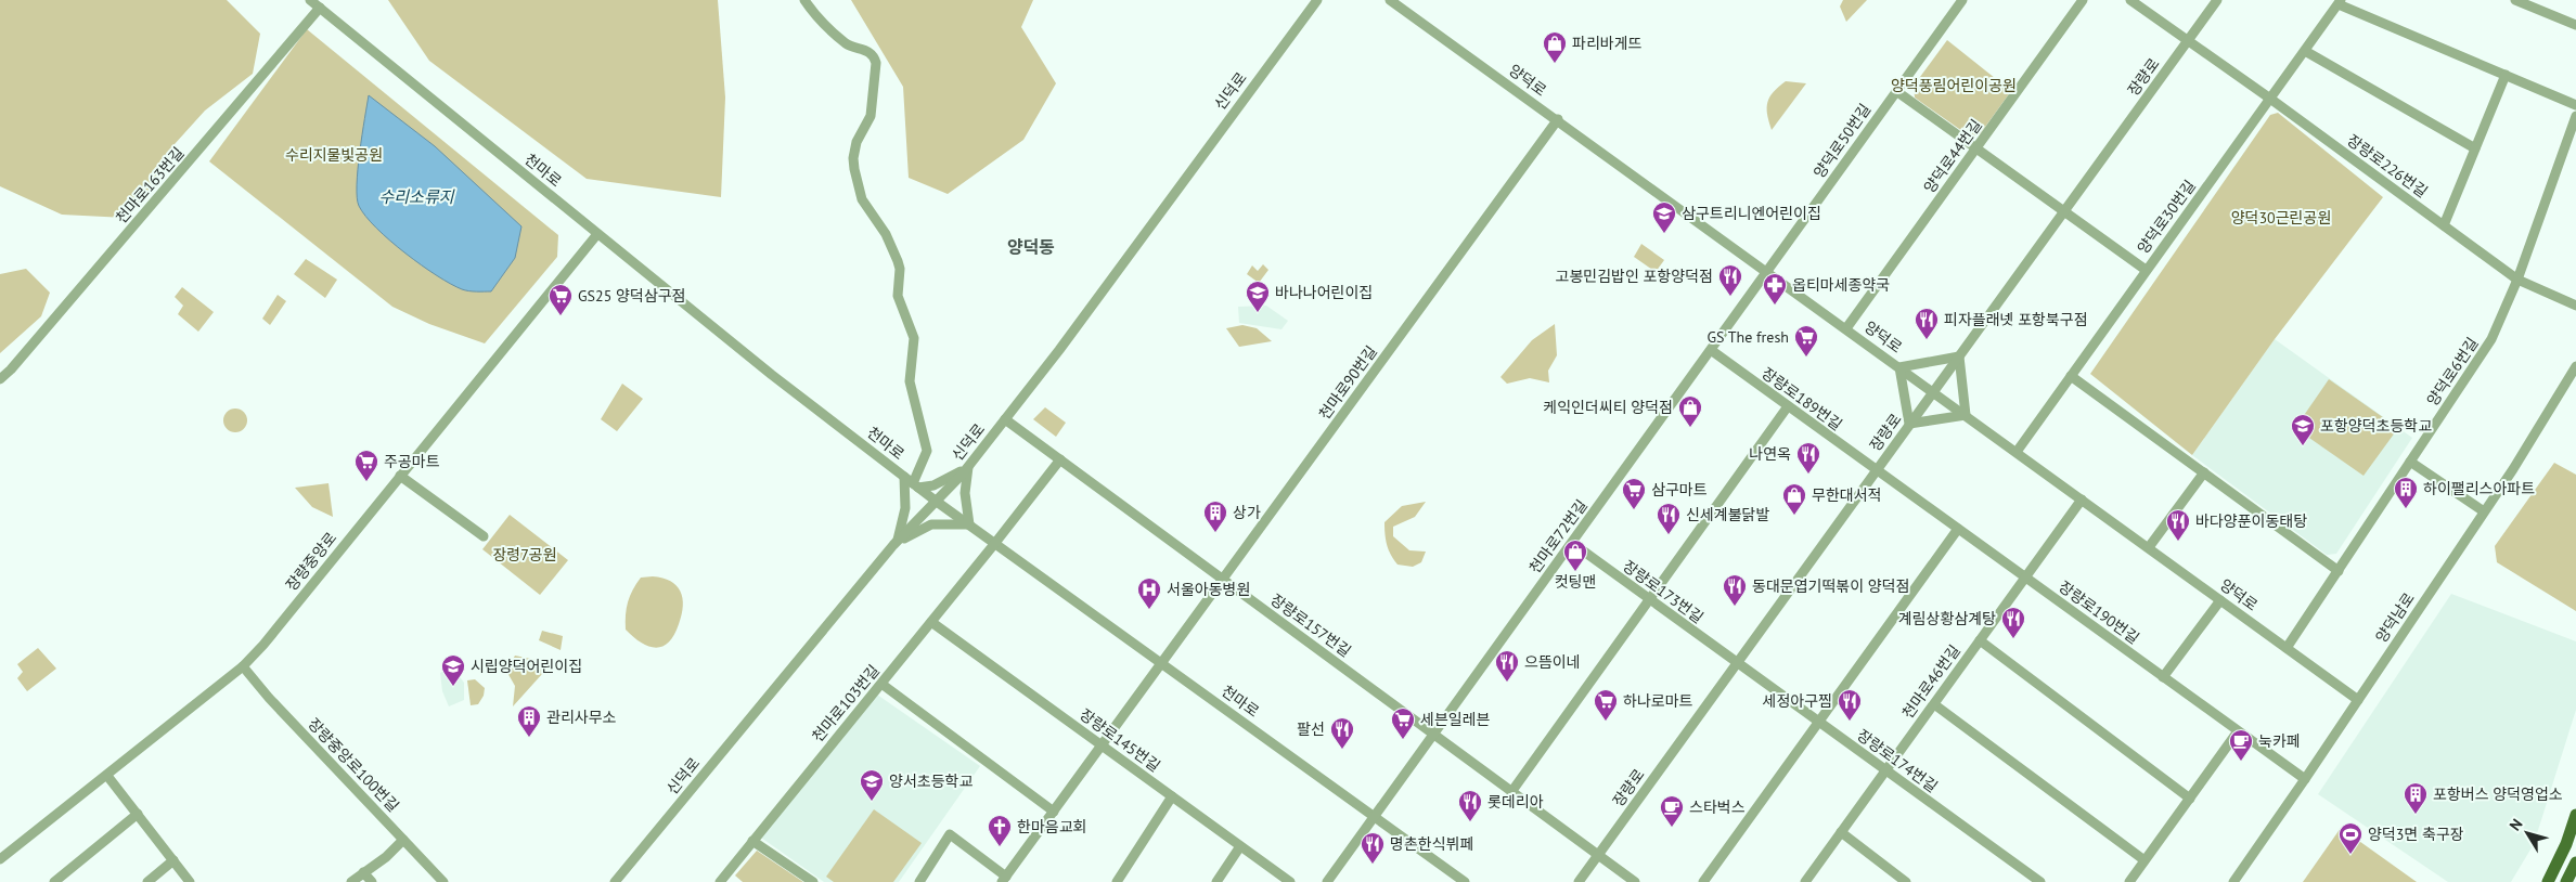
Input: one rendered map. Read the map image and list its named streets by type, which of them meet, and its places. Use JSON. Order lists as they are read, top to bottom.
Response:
{
  "streets": {
    "street": [
      "장량로",
      "양덕로",
      "신덕로",
      "양덕로50번길",
      "양덕로44번길",
      "장량로226번길",
      "천마로",
      "천마로163번길",
      "양덕로30번길",
      "양덕로6번길",
      "천마로90번길",
      "장량로189번길",
      "천마로72번길",
      "장량중앙로",
      "장량로173번길",
      "장량로190번길",
      "양덕남로",
      "장량로157번길",
      "천마로46번길",
      "천마로103번길",
      "장량로145번길",
      "장량로174번길",
      "장량중앙로100번길"
    ]
  },
  "crossings": [
    ["장량로", "양덕로"],
    ["장량로", "장량로226번길"],
    ["장량로", "장량로189번길"],
    ["장량로", "장량로173번길"],
    ["장량로", "장량로190번길"],
    ["장량로", "장량로157번길"],
    ["장량로", "장량로174번길"],
    ["양덕로", "양덕로50번길"],
    ["양덕로", "양덕로44번길"],
    ["양덕로", "양덕로30번길"],
    ["양덕로", "양덕로6번길"],
    ["양덕로", "천마로90번길"],
    ["양덕로", "천마로72번길"],
    ["양덕로", "양덕남로"],
    ["양덕로", "천마로46번길"],
    ["신덕로", "천마로"],
    ["신덕로", "장량로157번길"],
    ["양덕로50번길", "천마로72번길"],
    ["장량로226번길", "양덕로30번길"],
    ["장량로226번길", "양덕로6번길"],
    ["천마로", "천마로163번길"],
    ["천마로", "천마로90번길"],
    ["천마로", "천마로72번길"],
    ["천마로", "장량중앙로"],
    ["천마로", "천마로103번길"],
    ["천마로90번길", "장량로157번길"],
    ["천마로90번길", "장량로145번길"],
    ["장량로189번길", "천마로72번길"],
    ["장량로189번길", "장량로190번길"],
    ["천마로72번길", "장량로173번길"],
    ["천마로72번길", "장량로157번길"],
    ["장량중앙로", "장량중앙로100번길"],
    ["장량로173번길", "장량로174번길"],
    ["장량로190번길", "양덕남로"],
    ["장량로190번길", "천마로46번길"],
    ["장량로157번길", "천마로103번길"],
    ["천마로46번길", "장량로174번길"],
    ["천마로103번길", "장량로145번길"]
  ],
  "districts": ["양덕동"],
  "water": ["수리소류지"],
  "parks": [
    "양덕풍림어린이공원",
    "수리지물빛공원",
    "양덕30근린공원",
    "장령7공원"
  ],
  "places": {
    "shop": [
      "파리바게뜨",
      "케익인더씨티 양덕점",
      "무한대서적",
      "컷팅맨"
    ],
    "school or university": [
      "삼구트리니엔어린이집",
      "바나나어린이집",
      "포항양덕초등학교",
      "시립양덕어린이집",
      "양서초등학교"
    ],
    "restaurant": [
      "고봉민김밥인 포항양덕점",
      "피자플래넷 포항북구점",
      "나연옥",
      "신세계불닭발",
      "바다양푼이동태탕",
      "동대문엽기떡볶이 양덕점",
      "계림상황삼계탕",
      "으뜸이네",
      "세정아구찜",
      "팔선",
      "롯데리아",
      "명촌한식뷔페"
    ],
    "pharmacy": ["옵티마세종약국"],
    "supermarket": [
      "GS25 양덕삼구점",
      "GS The fresh",
      "주공마트",
      "삼구마트",
      "하나로마트",
      "세븐일레븐"
    ],
    "building": [
      "하이팰리스아파트",
      "상가",
      "관리사무소",
      "포항버스 양덕영업소"
    ],
    "hospital": ["서울아동병원"],
    "cafe": ["눅카페", "스타벅스"],
    "church": ["한마음교회"],
    "sports": ["양덕3면 축구장"]
  },
  "north": "top left"
}
